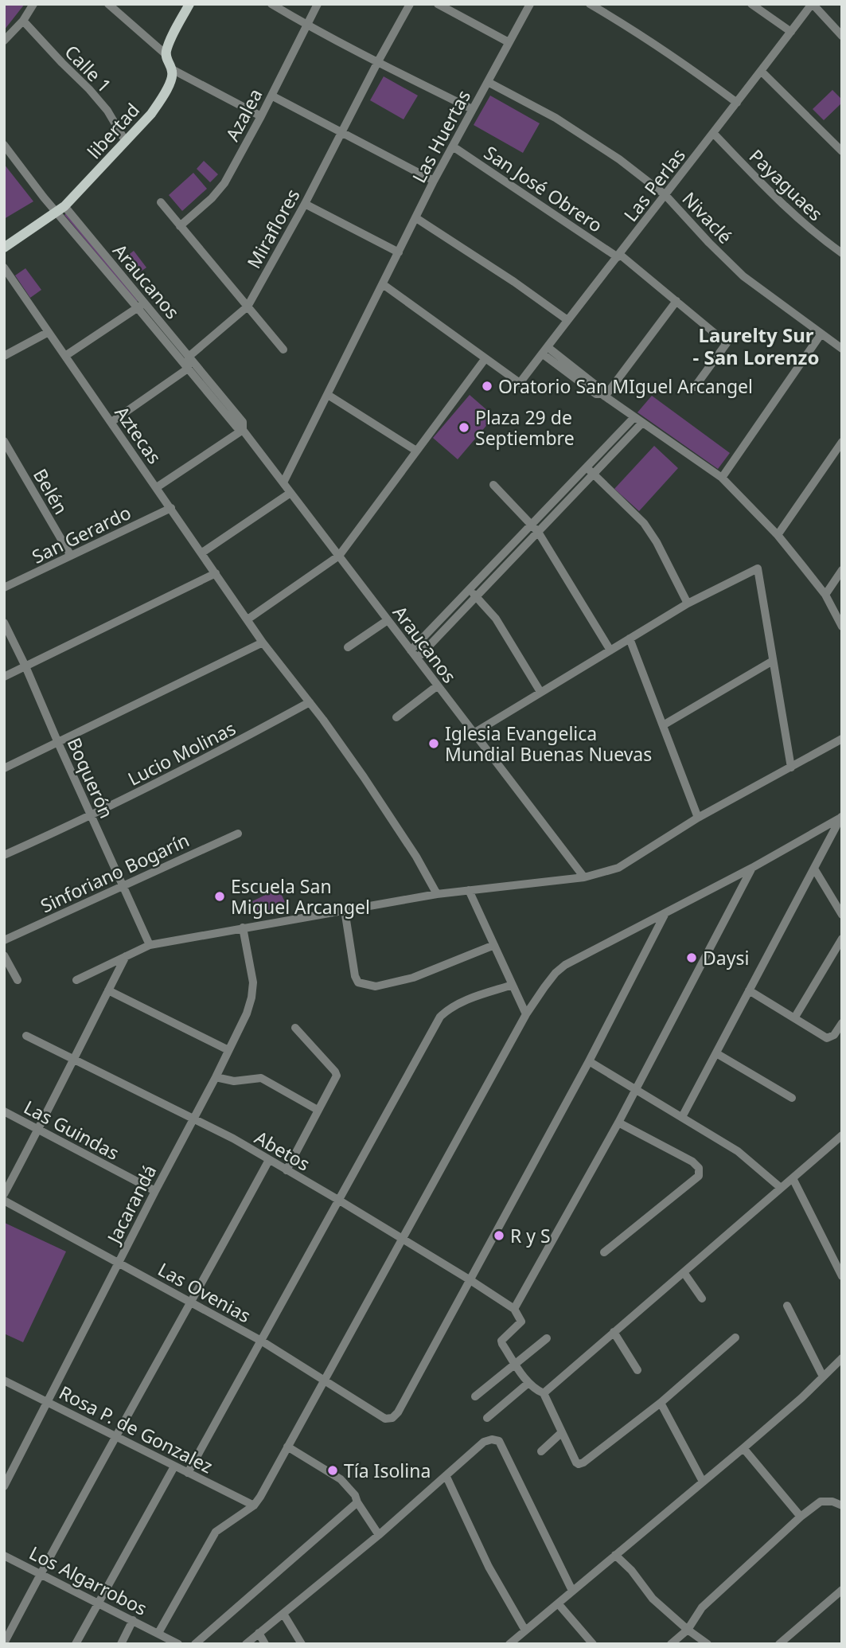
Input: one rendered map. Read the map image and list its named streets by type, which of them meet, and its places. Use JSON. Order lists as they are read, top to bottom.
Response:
{
  "streets": {
    "main road": ["libertad"],
    "street": [
      "Calle 1",
      "Azalea",
      "Las Huertas",
      "Las Perlas",
      "Payaguaes",
      "San José Obrero",
      "Nivaclé",
      "Miraflores",
      "Araucanos",
      "Aztecas",
      "Belén",
      "San Gerardo",
      "Lucio Molinas",
      "Boquerón",
      "Sinforiano Bogarín",
      "Las Guindas",
      "Abetos",
      "Jacarandá",
      "Las Ovenias",
      "Rosa P. de Gonzalez",
      "Los Algarrobos"
    ]
  },
  "crossings": [
    ["Calle 1", "libertad"],
    ["libertad", "Araucanos"],
    ["Las Huertas", "San José Obrero"],
    ["Las Huertas", "Nivaclé"],
    ["Las Huertas", "Araucanos"],
    ["Las Perlas", "Payaguaes"],
    ["Las Perlas", "San José Obrero"],
    ["Las Perlas", "Nivaclé"],
    ["Miraflores", "Araucanos"],
    ["Aztecas", "San Gerardo"],
    ["Aztecas", "Lucio Molinas"],
    ["Belén", "San Gerardo"],
    ["Lucio Molinas", "Boquerón"],
    ["Boquerón", "Sinforiano Bogarín"],
    ["Las Guindas", "Jacarandá"],
    ["Abetos", "Jacarandá"],
    ["Abetos", "Las Ovenias"],
    ["Jacarandá", "Las Ovenias"],
    ["Jacarandá", "Rosa P. de Gonzalez"]
  ],
  "districts": ["Laurelty Sur - San Lorenzo"],
  "places": [
    "Oratorio San MIguel Arcangel",
    "Plaza 29 de Septiembre",
    "Iglesia Evangelica Mundial Buenas Nuevas",
    "Escuela San Miguel Arcangel",
    "Daysi",
    "R y S",
    "Tía Isolina"
  ]
}
